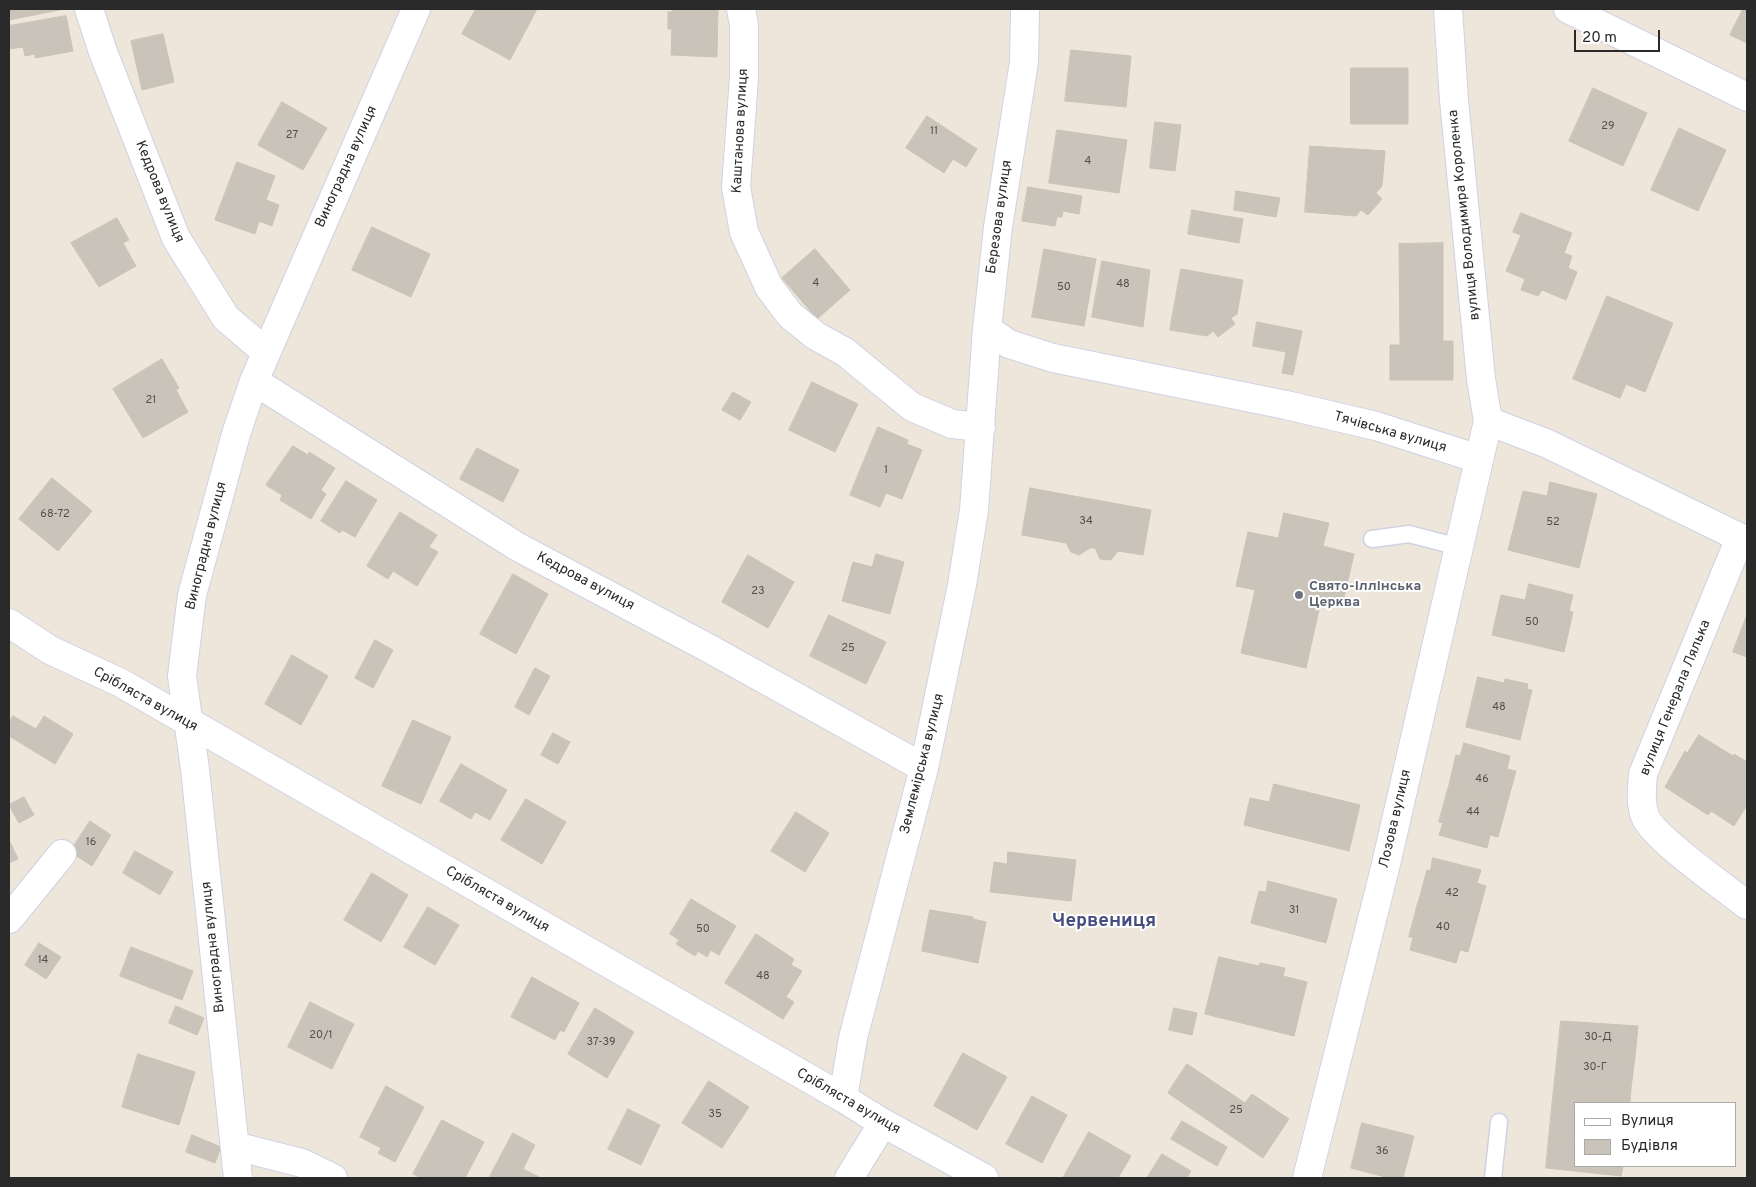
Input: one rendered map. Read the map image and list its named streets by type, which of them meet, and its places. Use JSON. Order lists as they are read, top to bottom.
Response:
{
  "streets": {
    "street": [
      "Каштанова вулиця",
      "Виноградна вулиця",
      "Кедрова вулиця",
      "вулиця Володимира Короленка",
      "Березова вулиця",
      "Тячівська вулиця",
      "вулиця Генерала Лялька",
      "Срібляста вулиця",
      "Землемірська вулиця",
      "Лозова вулиця"
    ]
  },
  "crossings": [
    ["Каштанова вулиця", "Березова вулиця"],
    ["Каштанова вулиця", "Землемірська вулиця"],
    ["Виноградна вулиця", "Кедрова вулиця"],
    ["Виноградна вулиця", "Срібляста вулиця"],
    ["Кедрова вулиця", "Землемірська вулиця"],
    ["Березова вулиця", "Тячівська вулиця"],
    ["Березова вулиця", "Землемірська вулиця"],
    ["Тячівська вулиця", "Лозова вулиця"],
    ["Срібляста вулиця", "Землемірська вулиця"]
  ],
  "districts": ["Червениця"],
  "places": ["Свято-Іллінська Церква"],
  "house_numbers": [
    "29",
    "11",
    "27",
    "4",
    "4",
    "48",
    "50",
    "21",
    "1",
    "68-72",
    "34",
    "52",
    "23",
    "50",
    "25",
    "48",
    "46",
    "44",
    "16",
    "42",
    "31",
    "40",
    "50",
    "14",
    "48",
    "20/1",
    "30-Д",
    "37-39",
    "30-Г",
    "25",
    "35",
    "36"
  ],
  "legend": ["Вулиця", "Будівля"],
  "scale_bar": "20 m"
}
